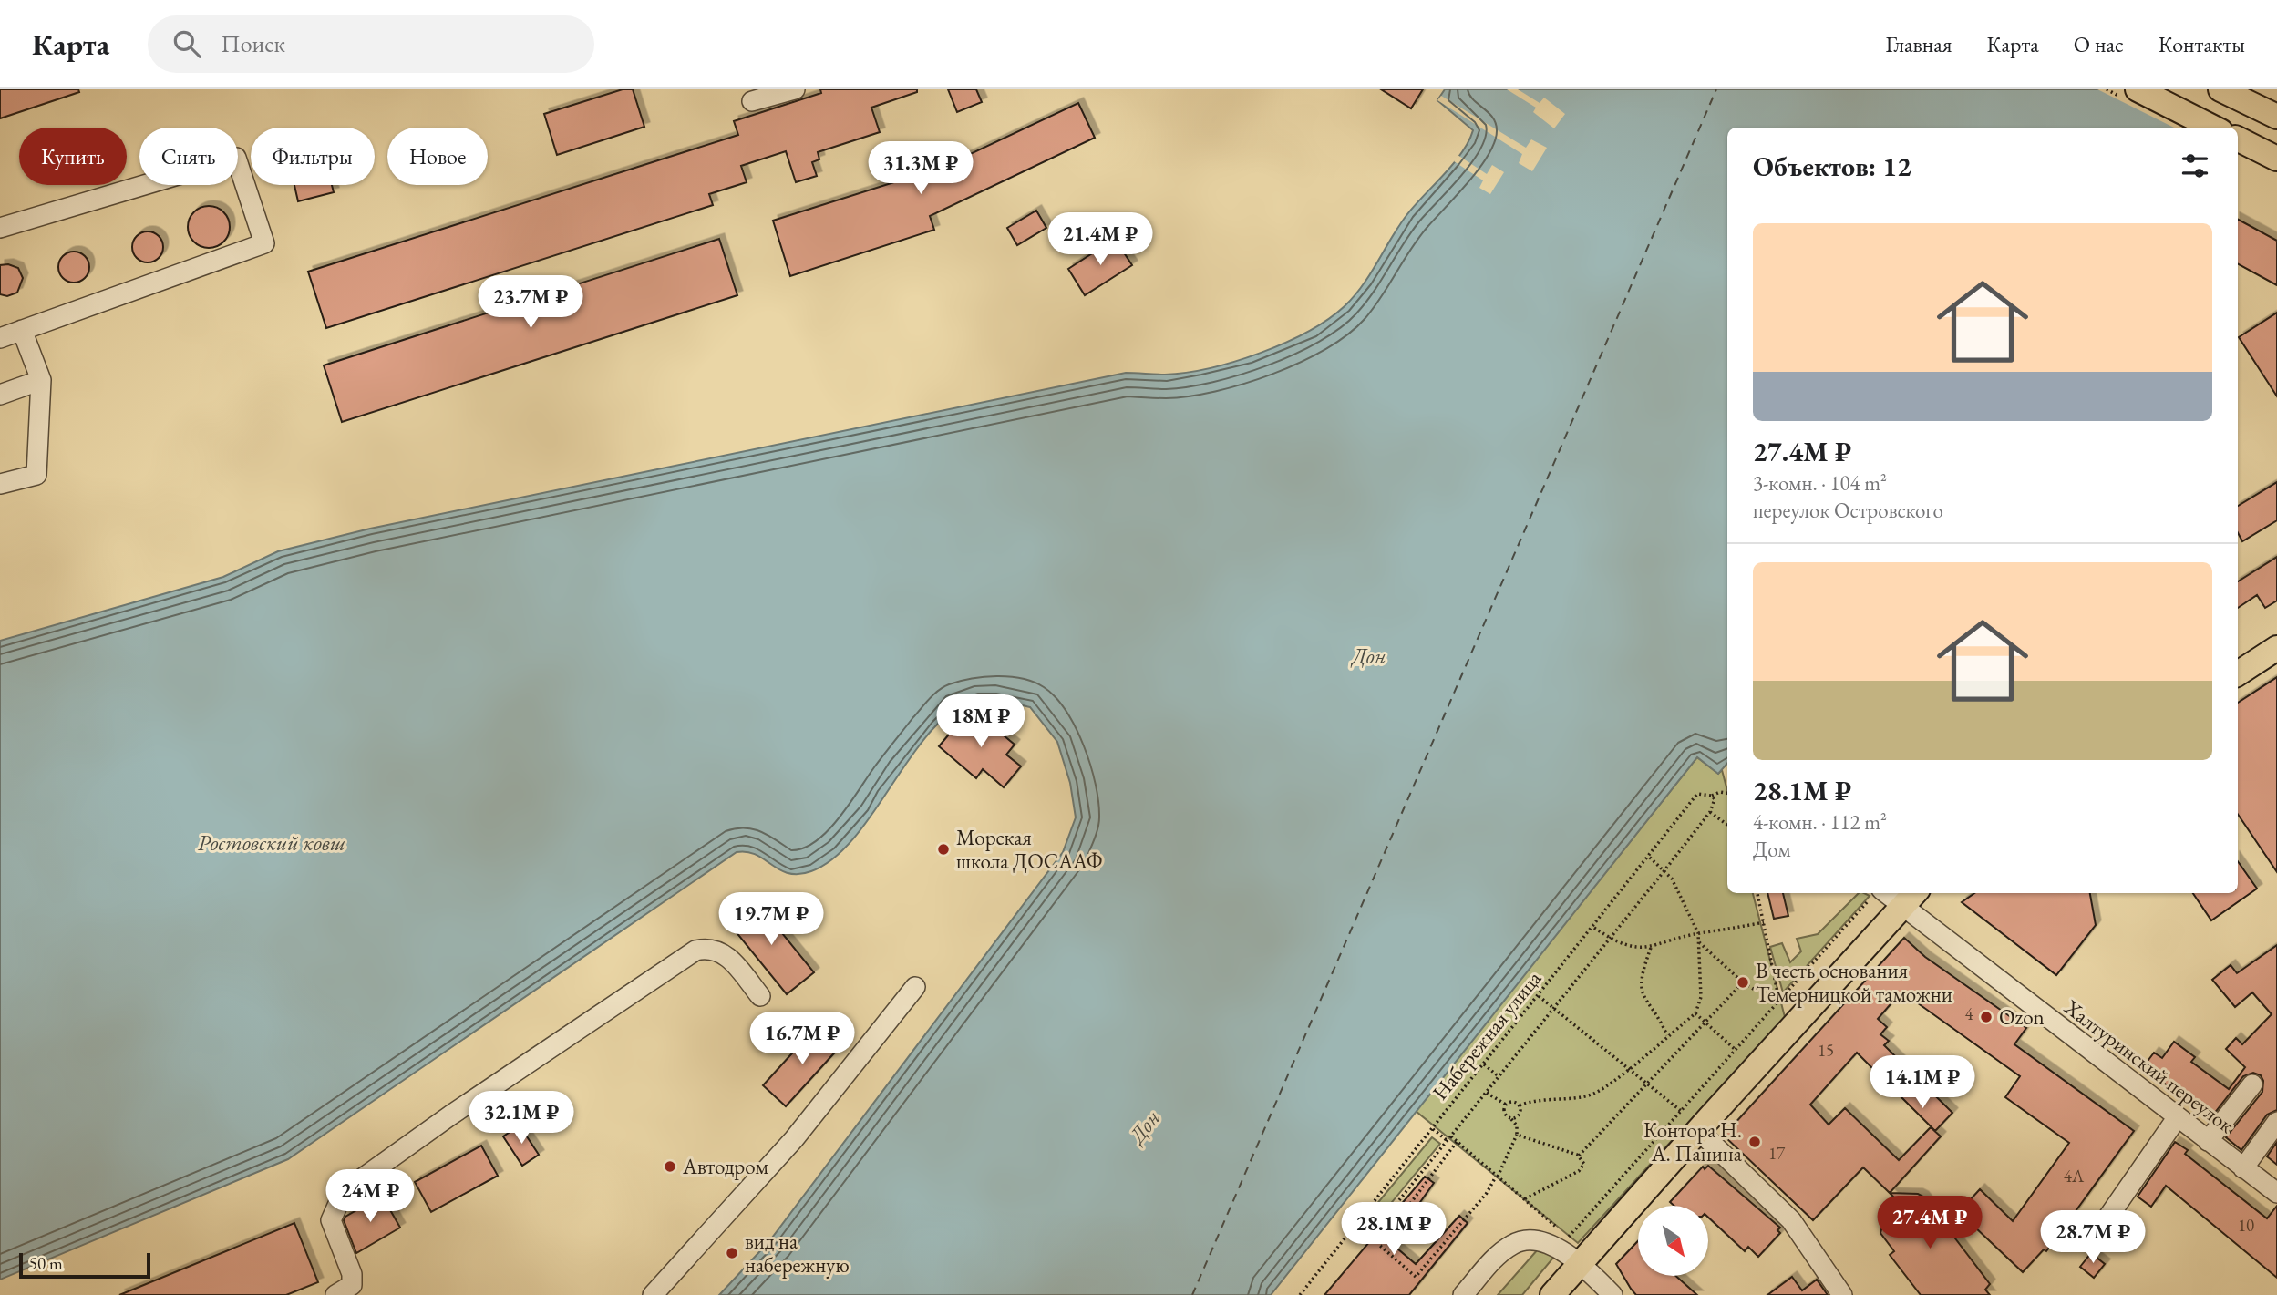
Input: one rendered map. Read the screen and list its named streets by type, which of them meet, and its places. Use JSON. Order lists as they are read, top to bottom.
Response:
{
  "streets": {
    "street": ["Халтуринский переулок"],
    "path": ["Набережная улица"]
  },
  "water": ["Дон", "Ростовский ковш"],
  "places": [
    "Морская школа ДОСААФ",
    "В честь основания Темерницкой таможни",
    "Ozon",
    "Контора Н. А. Панина",
    "Автодром",
    "вид на набережную"
  ],
  "house_numbers": [
    "4",
    "15",
    "17",
    "4А",
    "10"
  ],
  "scale_bar": "50 m",
  "north": "bottom right",
  "page": {
    "header": "Карта",
    "search": "Поиск",
    "nav": [
      "Главная",
      "Карта",
      "О нас",
      "Контакты"
    ],
    "chip": [
      "Купить",
      "Снять",
      "Фильтры",
      "Новое"
    ],
    "heading": "Объектов: 12",
    "price": [
      "31.3M ₽",
      "21.4M ₽",
      "23.7M ₽",
      "18M ₽",
      "19.7M ₽",
      "16.7M ₽",
      "14.1M ₽",
      "32.1M ₽",
      "24M ₽",
      "27.4M ₽",
      "28.1M ₽",
      "28.7M ₽"
    ],
    "list": [
      {
        "name": "27.4M ₽",
        "note": "3-комн. · 104 m² · переулок Островского"
      },
      {
        "name": "28.1M ₽",
        "note": "4-комн. · 112 m² · Дом"
      }
    ],
    "scale": "50 m"
  }
}
